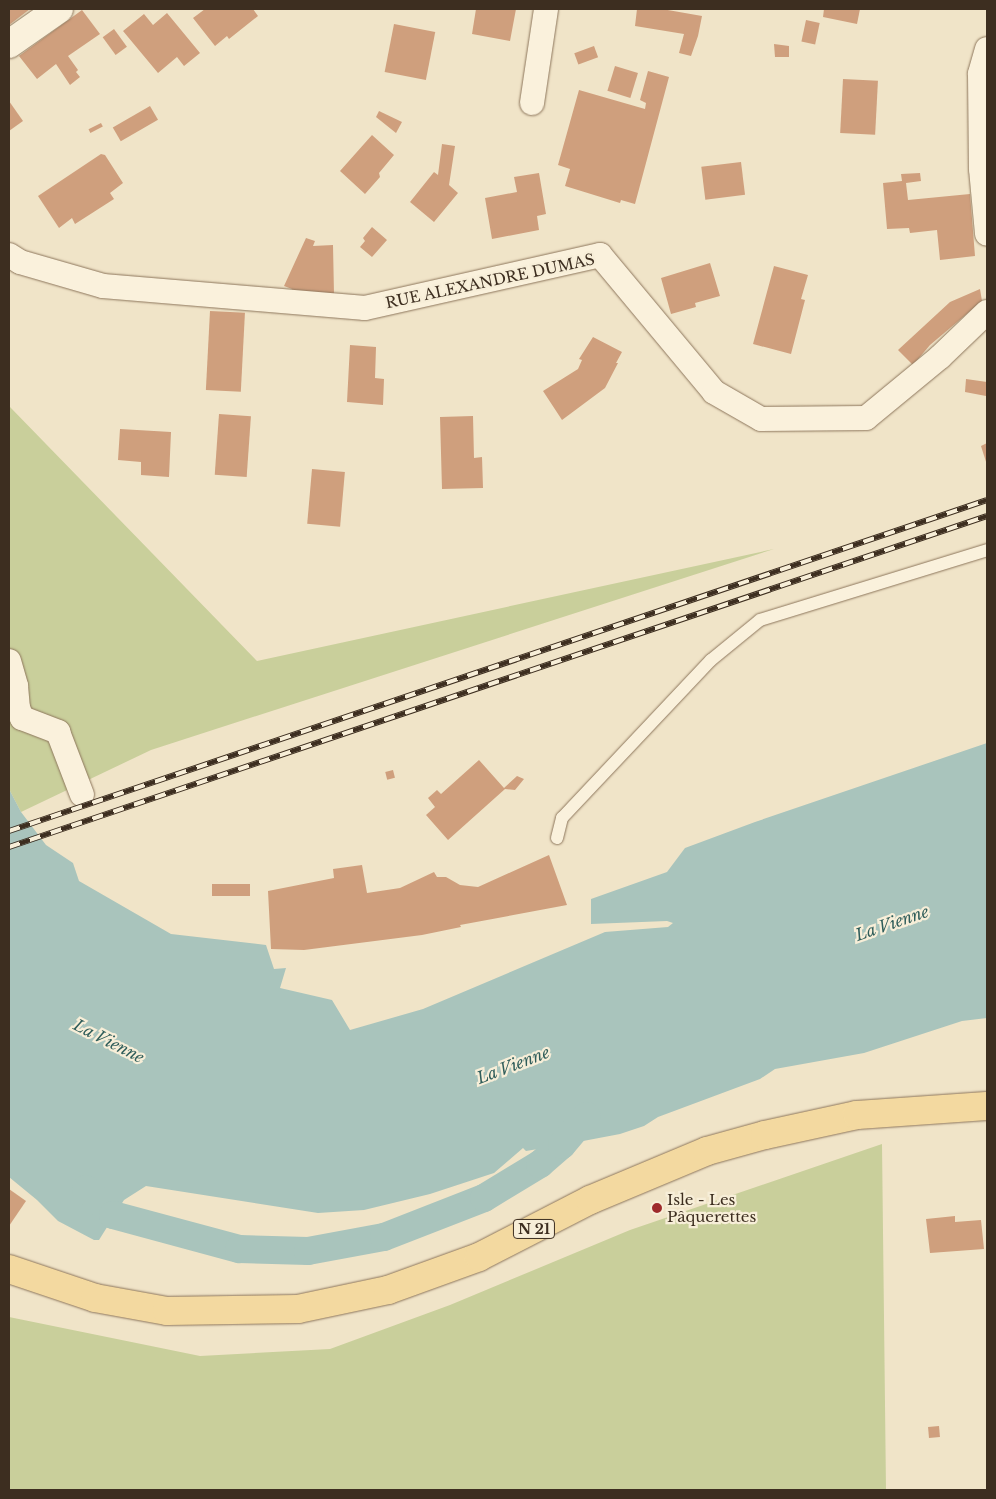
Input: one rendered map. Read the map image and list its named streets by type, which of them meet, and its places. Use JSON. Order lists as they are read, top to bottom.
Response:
{
  "streets": {
    "main road": ["N 21"],
    "street": ["RUE ALEXANDRE DUMAS"]
  },
  "water": ["La Vienne"],
  "places": ["Isle - Les Pâquerettes"]
}
